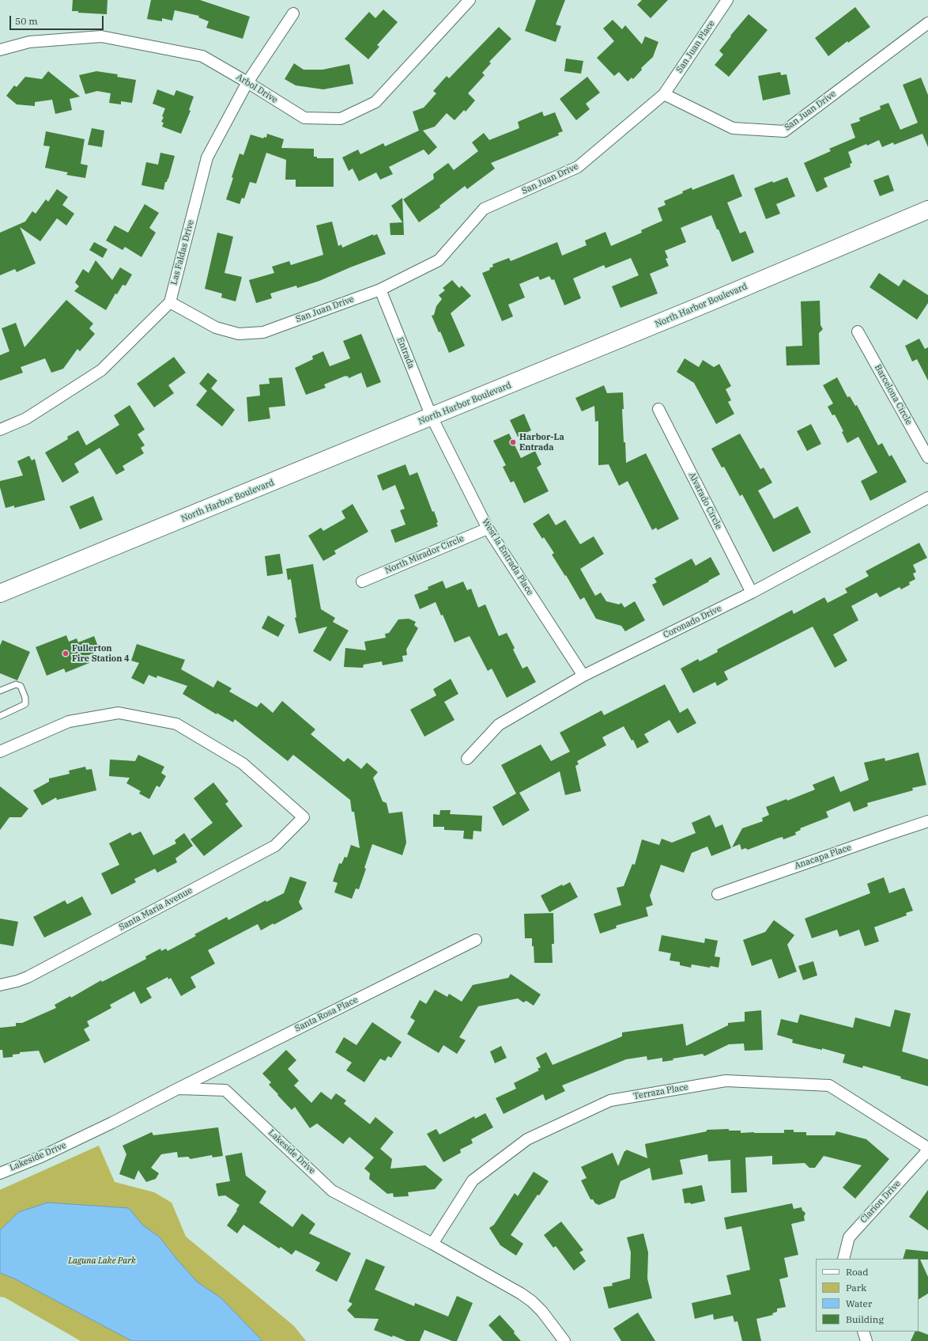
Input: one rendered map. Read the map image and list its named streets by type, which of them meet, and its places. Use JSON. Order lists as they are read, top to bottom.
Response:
{
  "streets": {
    "main road": ["North Harbor Boulevard"],
    "street": [
      "San Juan Place",
      "Arbol Drive",
      "San Juan Drive",
      "Las Faldas Drive",
      "Entrada",
      "Barcelona Circle",
      "Alvarado Circle",
      "North Mirador Circle",
      "West la Entrada Place",
      "Coronado Drive",
      "Anacapa Place",
      "Santa Maria Avenue",
      "Santa Rosa Place",
      "Terraza Place",
      "Lakeside Drive",
      "Clarion Drive"
    ]
  },
  "crossings": [
    ["San Juan Place", "San Juan Drive"],
    ["Arbol Drive", "Las Faldas Drive"],
    ["San Juan Drive", "Las Faldas Drive"],
    ["San Juan Drive", "Entrada"],
    ["North Harbor Boulevard", "Entrada"],
    ["North Harbor Boulevard", "West la Entrada Place"],
    ["Entrada", "West la Entrada Place"],
    ["Alvarado Circle", "Coronado Drive"],
    ["North Mirador Circle", "West la Entrada Place"],
    ["West la Entrada Place", "Coronado Drive"],
    ["Santa Rosa Place", "Lakeside Drive"],
    ["Terraza Place", "Lakeside Drive"]
  ],
  "parks": ["Laguna Lake Park"],
  "places": ["Harbor-La Entrada", "Fullerton Fire Station 4"],
  "legend": [
    "Road",
    "Park",
    "Water",
    "Building"
  ],
  "scale_bar": "50 m"
}
